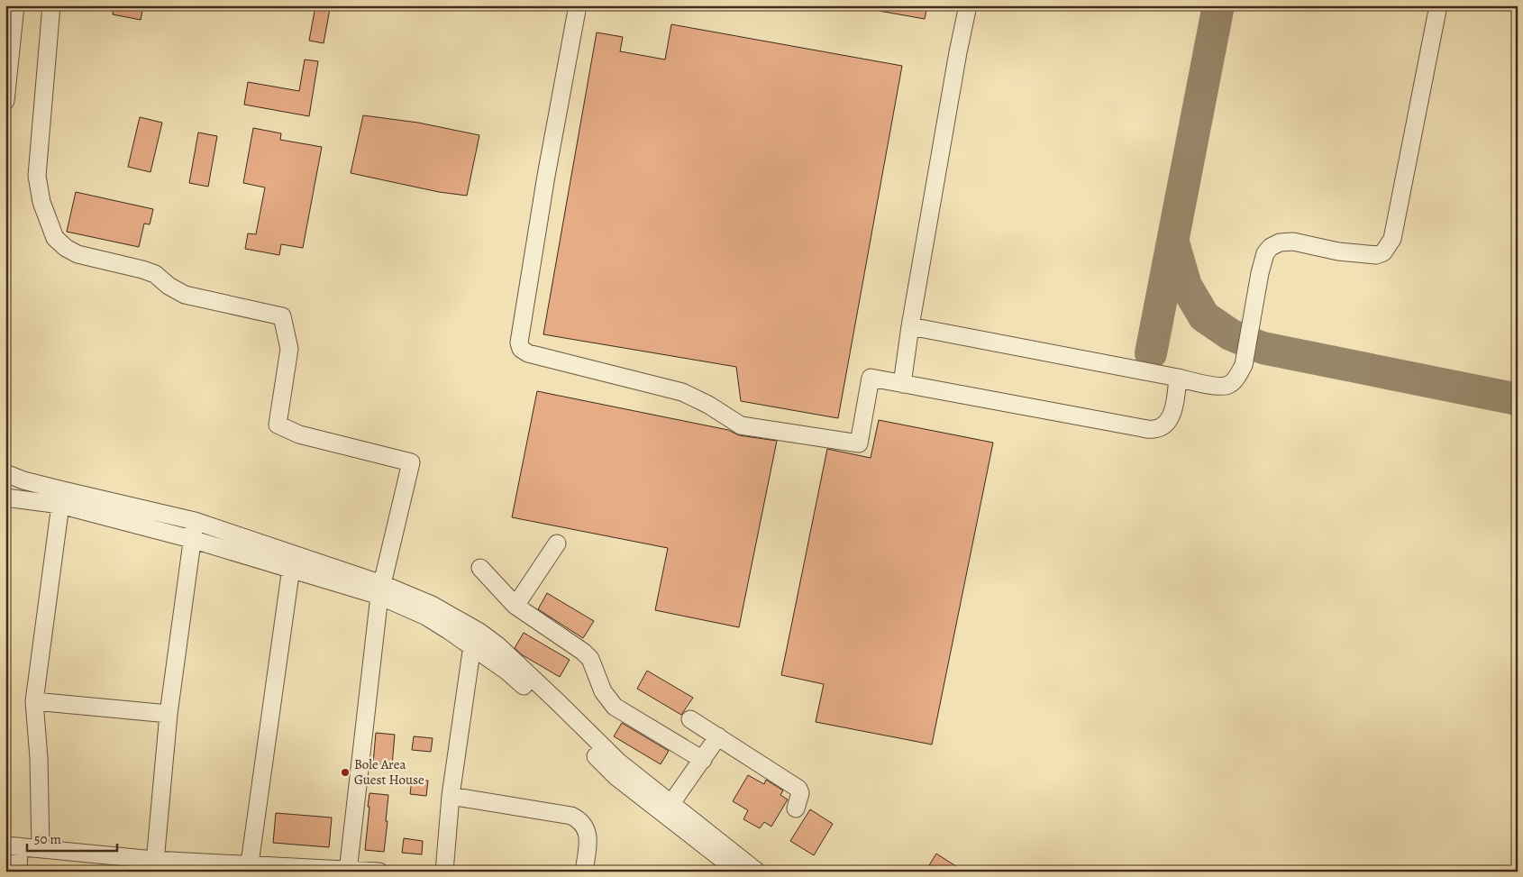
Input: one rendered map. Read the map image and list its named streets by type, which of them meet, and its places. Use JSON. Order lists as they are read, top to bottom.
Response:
{
  "places": ["Bole Area Guest House"],
  "scale_bar": "50 m"
}
